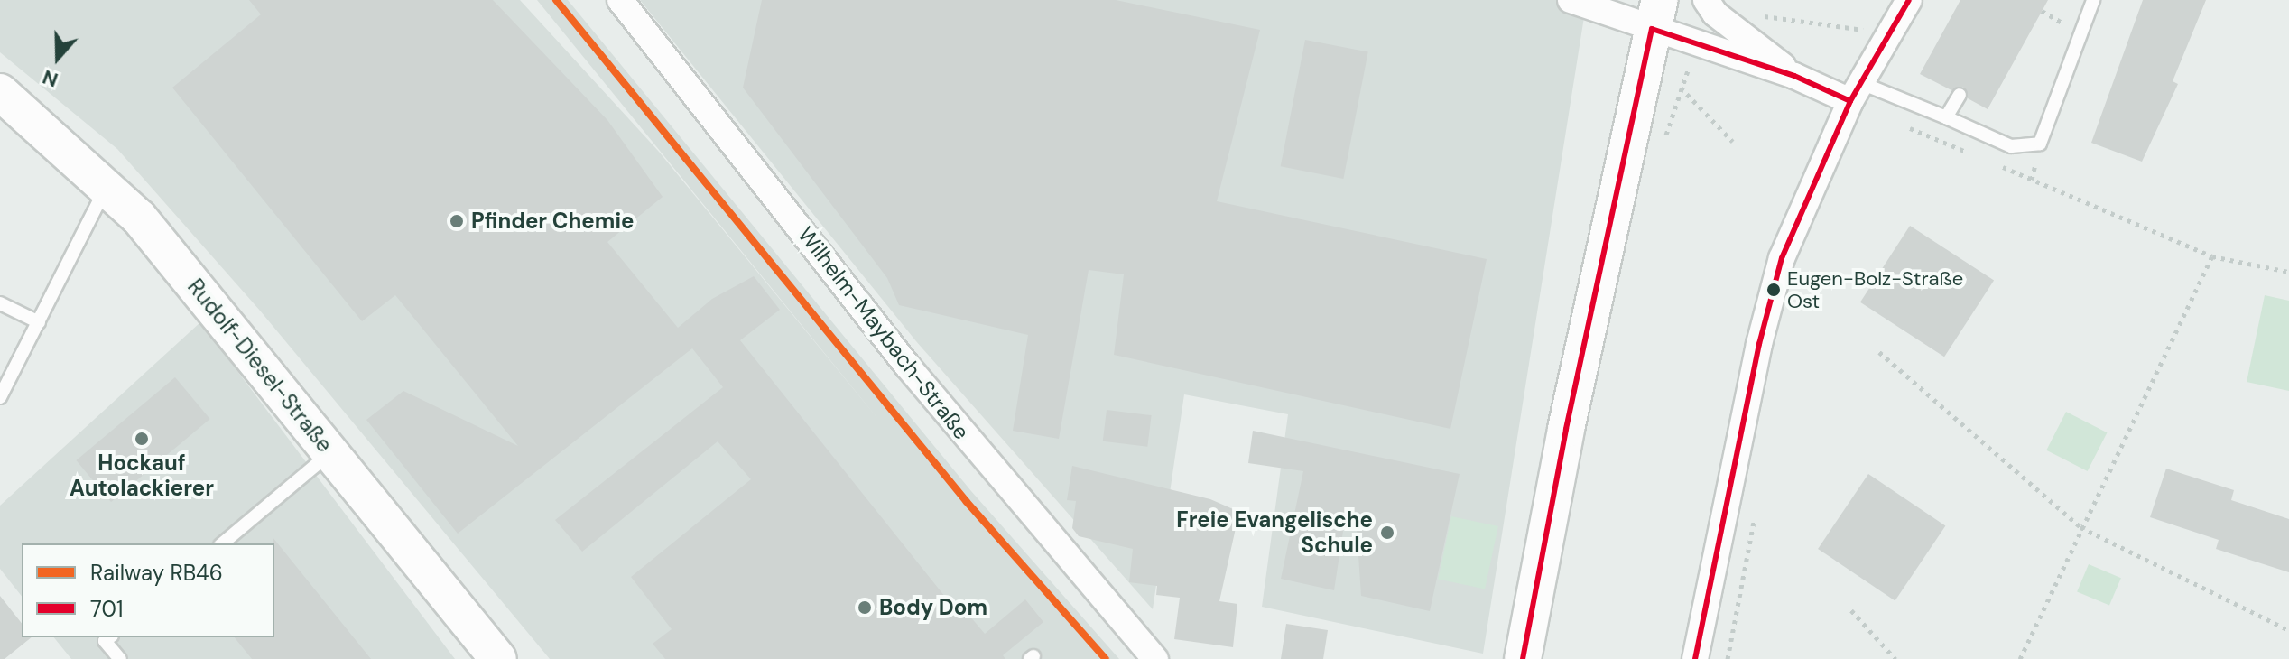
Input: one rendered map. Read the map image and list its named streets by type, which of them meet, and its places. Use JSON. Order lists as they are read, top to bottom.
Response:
{
  "streets": {
    "street": ["Wilhelm-Maybach-Straße", "Rudolf-Diesel-Straße"]
  },
  "places": [
    "Pfinder Chemie",
    "Eugen-Bolz-Straße Ost",
    "Hockauf Autolackierer",
    "Freie Evangelische Schule",
    "Body Dom"
  ],
  "lines": ["rail line RB46", "transit line 701"],
  "legend": ["Railway RB46", "701"],
  "north": "bottom"
}
